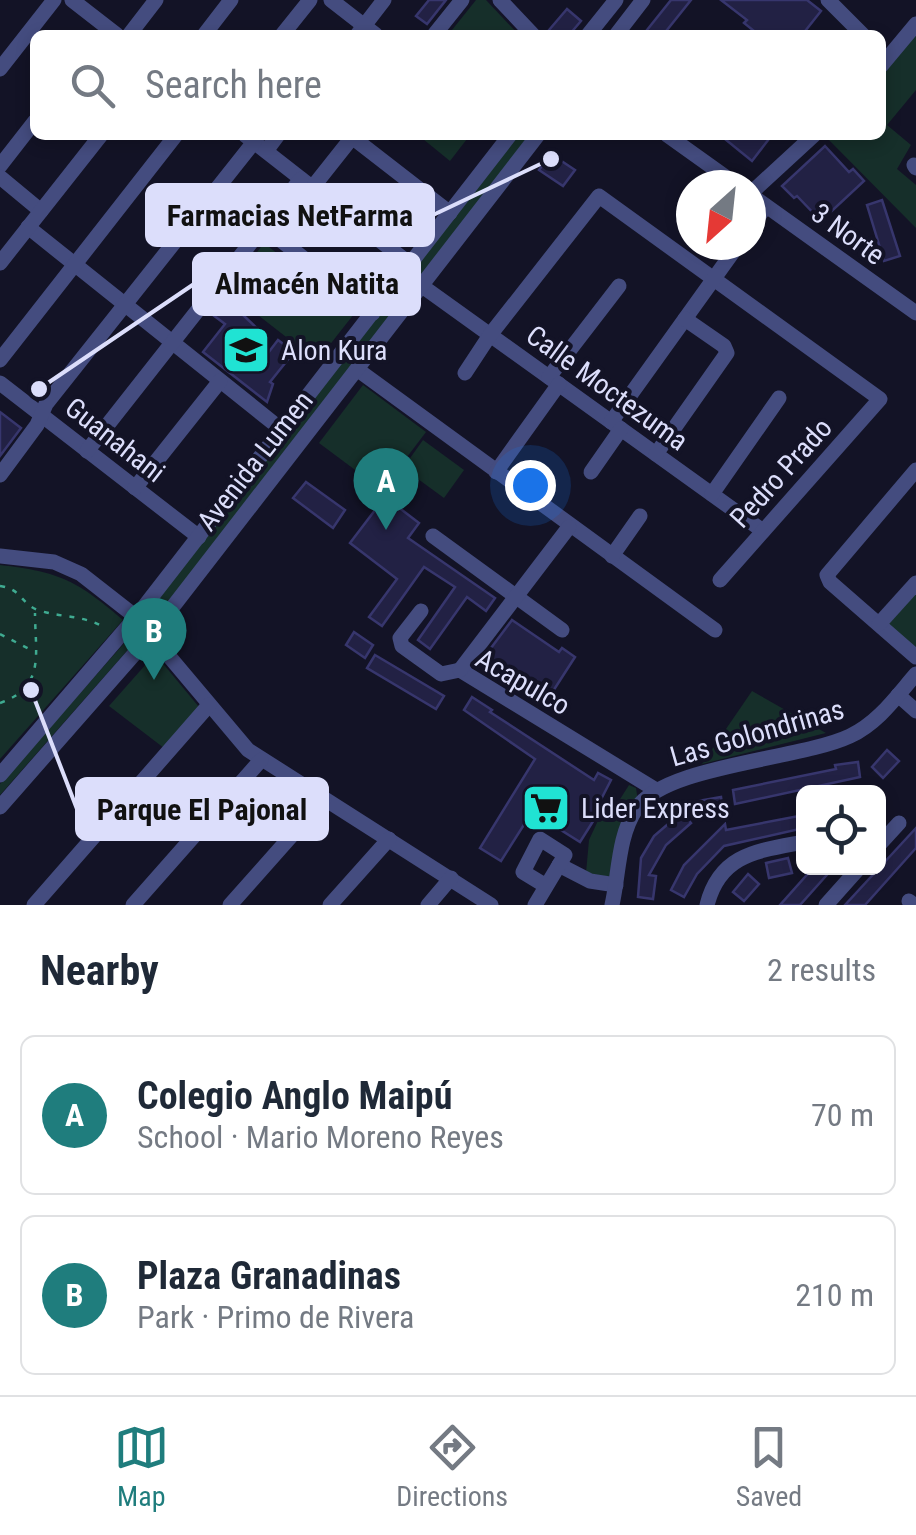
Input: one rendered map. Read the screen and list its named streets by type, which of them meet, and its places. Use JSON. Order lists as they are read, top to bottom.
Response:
{
  "streets": {
    "street": [
      "3 Norte",
      "Calle Moctezuma",
      "Guanahani",
      "Avenida Lumen",
      "Pedro Prado",
      "Acapulco",
      "Las Golondrinas"
    ]
  },
  "crossings": [
    ["Calle Moctezuma", "Avenida Lumen"],
    ["Calle Moctezuma", "Pedro Prado"],
    ["Guanahani", "Avenida Lumen"],
    ["Acapulco", "Las Golondrinas"]
  ],
  "places": {
    "other": ["Farmacias NetFarma", "Almacén Natita", "Parque El Pajonal"],
    "school or university": ["Alon Kura"],
    "supermarket": ["Lider Express"]
  },
  "north": "bottom left",
  "page": {
    "search": "Search here",
    "pins": ["A", "B"],
    "heading": ["Nearby", "2 results"],
    "list": [
      {
        "mark": "A",
        "name": "Colegio Anglo Maipú",
        "note": "School · Mario Moreno Reyes",
        "value": "70 m"
      },
      {
        "mark": "B",
        "name": "Plaza Granadinas",
        "note": "Park · Primo de Rivera",
        "value": "210 m"
      }
    ],
    "nav": ["Map", "Directions", "Saved"]
  }
}
